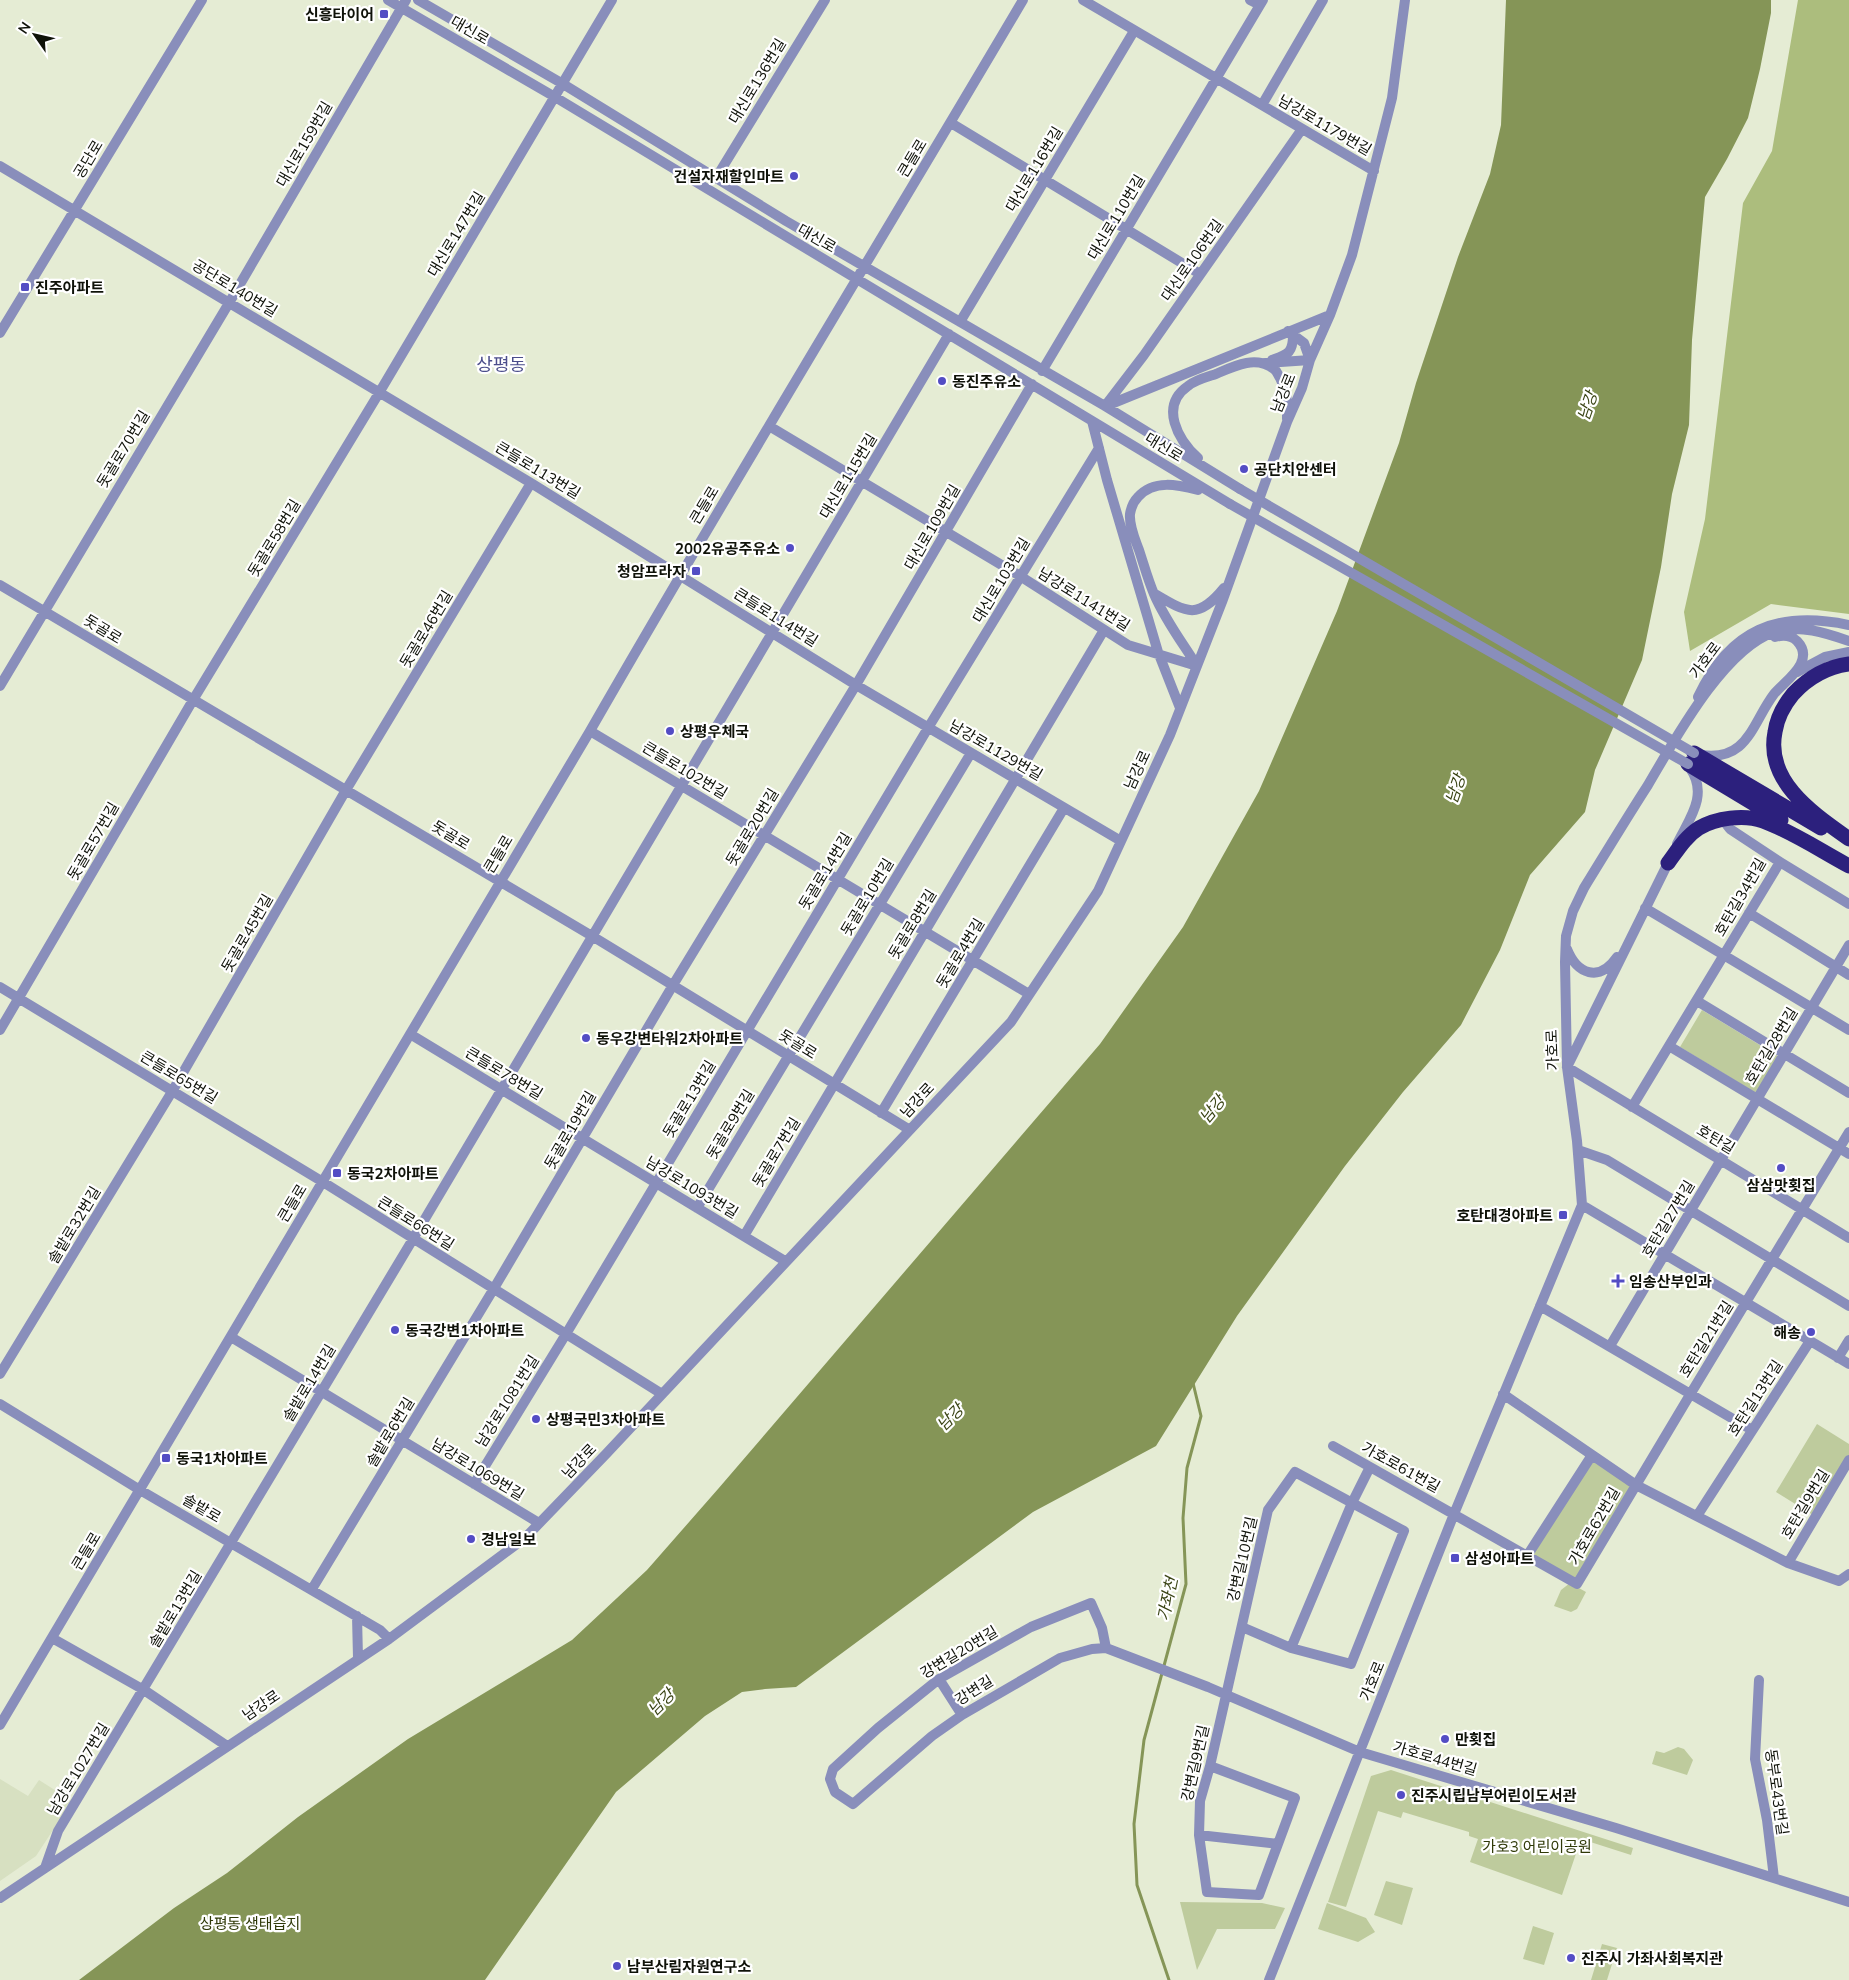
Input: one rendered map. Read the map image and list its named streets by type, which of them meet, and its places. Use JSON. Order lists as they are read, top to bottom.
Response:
{
  "streets": {
    "street": [
      "대신로",
      "대신로136번길",
      "남강로1179번길",
      "대신로159번길",
      "큰들로",
      "공단로",
      "대신로116번길",
      "대신로110번길",
      "대신로147번길",
      "대신로106번길",
      "공단로140번길",
      "남강로",
      "돗골로70번길",
      "큰들로113번길",
      "대신로115번길",
      "대신로109번길",
      "돗골로58번길",
      "대신로103번길",
      "남강로1141번길",
      "큰들로114번길",
      "돗골로",
      "돗골로46번길",
      "가호로",
      "남강로1129번길",
      "큰들로102번길",
      "돗골로20번길",
      "돗골로57번길",
      "돗골로14번길",
      "돗골로10번길",
      "호탄길34번길",
      "돗골로8번길",
      "돗골로45번길",
      "돗골로4번길",
      "호탄길28번길",
      "큰들로78번길",
      "큰들로65번길",
      "돗골로13번길",
      "돗골로9번길",
      "돗골로19번길",
      "호탄길",
      "돗골로7번길",
      "남강로1093번길",
      "호탄길27번길",
      "큰들로66번길",
      "솔밭로32번길",
      "호탄길21번길",
      "솔밭로14번길",
      "호탄길13번길",
      "남강로1081번길",
      "솔밭로6번길",
      "가호로61번길",
      "남강로1069번길",
      "호탄길9번길",
      "솔밭로",
      "가호로62번길",
      "강변길10번길",
      "솔밭로13번길",
      "강변길20번길",
      "강변길",
      "가호로44번길",
      "강변길9번길",
      "남강로1027번길",
      "동부로43번길"
    ]
  },
  "crossings": [
    ["대신로", "대신로136번길"],
    ["대신로", "대신로159번길"],
    ["대신로", "큰들로"],
    ["대신로", "대신로116번길"],
    ["대신로", "대신로110번길"],
    ["대신로", "대신로147번길"],
    ["대신로", "대신로106번길"],
    ["대신로", "대신로115번길"],
    ["대신로", "대신로109번길"],
    ["남강로1179번길", "대신로116번길"],
    ["남강로1179번길", "대신로110번길"],
    ["남강로1179번길", "대신로106번길"],
    ["남강로1179번길", "남강로"],
    ["대신로159번길", "공단로140번길"],
    ["대신로159번길", "돗골로70번길"],
    ["큰들로", "큰들로113번길"],
    ["큰들로", "남강로1141번길"],
    ["큰들로", "큰들로114번길"],
    ["큰들로", "돗골로"],
    ["큰들로", "큰들로102번길"],
    ["큰들로", "큰들로78번길"],
    ["큰들로", "큰들로65번길"],
    ["큰들로", "큰들로66번길"],
    ["큰들로", "남강로1069번길"],
    ["큰들로", "솔밭로"],
    ["공단로", "공단로140번길"],
    ["대신로147번길", "공단로140번길"],
    ["대신로147번길", "큰들로113번길"],
    ["대신로147번길", "돗골로58번길"],
    ["공단로140번길", "돗골로70번길"],
    ["공단로140번길", "큰들로113번길"],
    ["공단로140번길", "돗골로58번길"],
    ["남강로", "남강로1141번길"],
    ["남강로", "돗골로"],
    ["남강로", "남강로1129번길"],
    ["남강로", "큰들로102번길"],
    ["남강로", "남강로1093번길"],
    ["남강로", "남강로1069번길"],
    ["남강로", "솔밭로"],
    ["남강로", "남강로1027번길"],
    ["돗골로70번길", "돗골로"],
    ["큰들로113번길", "돗골로58번길"],
    ["큰들로113번길", "큰들로114번길"],
    ["큰들로113번길", "돗골로46번길"],
    ["대신로115번길", "남강로1141번길"],
    ["대신로115번길", "큰들로114번길"],
    ["대신로115번길", "돗골로"],
    ["대신로115번길", "큰들로102번길"],
    ["대신로115번길", "솔밭로14번길"],
    ["대신로109번길", "남강로1141번길"],
    ["대신로109번길", "큰들로114번길"],
    ["대신로109번길", "남강로1129번길"],
    ["대신로109번길", "돗골로20번길"],
    ["돗골로58번길", "돗골로"],
    ["돗골로58번길", "돗골로57번길"],
    ["대신로103번길", "남강로1141번길"],
    ["대신로103번길", "남강로1129번길"],
    ["대신로103번길", "돗골로14번길"],
    ["남강로1141번길", "돗골로8번길"],
    ["큰들로114번길", "남강로1129번길"],
    ["큰들로114번길", "돗골로20번길"],
    ["돗골로", "돗골로46번길"],
    ["돗골로", "돗골로20번길"],
    ["돗골로", "돗골로57번길"],
    ["돗골로", "돗골로14번길"],
    ["돗골로", "돗골로10번길"],
    ["돗골로", "돗골로8번길"],
    ["돗골로", "돗골로45번길"],
    ["돗골로", "돗골로4번길"],
    ["돗골로", "돗골로13번길"],
    ["돗골로", "돗골로9번길"],
    ["돗골로", "돗골로19번길"],
    ["돗골로", "돗골로7번길"],
    ["돗골로", "솔밭로14번길"],
    ["돗골로46번길", "돗골로45번길"],
    ["가호로", "호탄길"],
    ["가호로", "가호로61번길"],
    ["가호로", "가호로62번길"],
    ["가호로", "가호로44번길"],
    ["남강로1129번길", "돗골로20번길"],
    ["남강로1129번길", "돗골로14번길"],
    ["남강로1129번길", "돗골로10번길"],
    ["남강로1129번길", "돗골로8번길"],
    ["남강로1129번길", "돗골로4번길"],
    ["큰들로102번길", "돗골로20번길"],
    ["큰들로102번길", "돗골로14번길"],
    ["큰들로102번길", "돗골로10번길"],
    ["큰들로102번길", "돗골로8번길"],
    ["큰들로102번길", "돗골로4번길"],
    ["돗골로20번길", "돗골로19번길"],
    ["돗골로57번길", "큰들로65번길"],
    ["돗골로14번길", "돗골로13번길"],
    ["돗골로10번길", "돗골로9번길"],
    ["호탄길34번길", "호탄길28번길"],
    ["호탄길34번길", "호탄길"],
    ["돗골로8번길", "돗골로7번길"],
    ["돗골로45번길", "큰들로65번길"],
    ["돗골로45번길", "솔밭로32번길"],
    ["호탄길28번길", "호탄길"],
    ["호탄길28번길", "호탄길27번길"],
    ["호탄길28번길", "호탄길21번길"],
    ["큰들로78번길", "돗골로19번길"],
    ["큰들로78번길", "남강로1093번길"],
    ["큰들로78번길", "솔밭로14번길"],
    ["큰들로65번길", "큰들로66번길"],
    ["큰들로65번길", "솔밭로32번길"],
    ["돗골로13번길", "남강로1093번길"],
    ["돗골로13번길", "남강로1081번길"],
    ["돗골로9번길", "남강로1093번길"],
    ["돗골로19번길", "남강로1093번길"],
    ["돗골로19번길", "큰들로66번길"],
    ["돗골로19번길", "솔밭로6번길"],
    ["호탄길", "호탄길27번길"],
    ["호탄길", "호탄길21번길"],
    ["돗골로7번길", "남강로1093번길"],
    ["큰들로66번길", "솔밭로14번길"],
    ["큰들로66번길", "솔밭로6번길"],
    ["호탄길21번길", "가호로62번길"],
    ["솔밭로14번길", "남강로1069번길"],
    ["솔밭로14번길", "솔밭로"],
    ["솔밭로14번길", "솔밭로13번길"],
    ["남강로1081번길", "남강로1069번길"],
    ["솔밭로6번길", "남강로1069번길"],
    ["솔밭로6번길", "솔밭로"],
    ["가호로61번길", "가호로62번길"],
    ["솔밭로", "솔밭로13번길"],
    ["강변길10번길", "강변길"],
    ["강변길10번길", "강변길9번길"],
    ["솔밭로13번길", "남강로1027번길"],
    ["강변길20번길", "강변길"],
    ["강변길", "강변길9번길"],
    ["가호로44번길", "동부로43번길"]
  ],
  "districts": ["상평동"],
  "water": ["남강", "가좌천"],
  "parks": ["가호3 어린이공원", "상평동 생태습지"],
  "places": {
    "transit": [
      "신흥타이어",
      "진주아파트",
      "청암프라자",
      "동국2차아파트",
      "호탄대경아파트",
      "동국1차아파트",
      "삼성아파트"
    ],
    "other": [
      "건설자재할인마트",
      "동진주유소",
      "공단치안센터",
      "2002유공주유소",
      "상평우체국",
      "동우강변타워2차아파트",
      "삼삼맛횟집",
      "동국강변1차아파트",
      "해송",
      "상평국민3차아파트",
      "경남일보",
      "만횟집",
      "진주시립남부어린이도서관",
      "진주시 가좌사회복지관",
      "남부산림자원연구소"
    ],
    "health": ["임송산부인과"]
  },
  "north": "top left"
}
